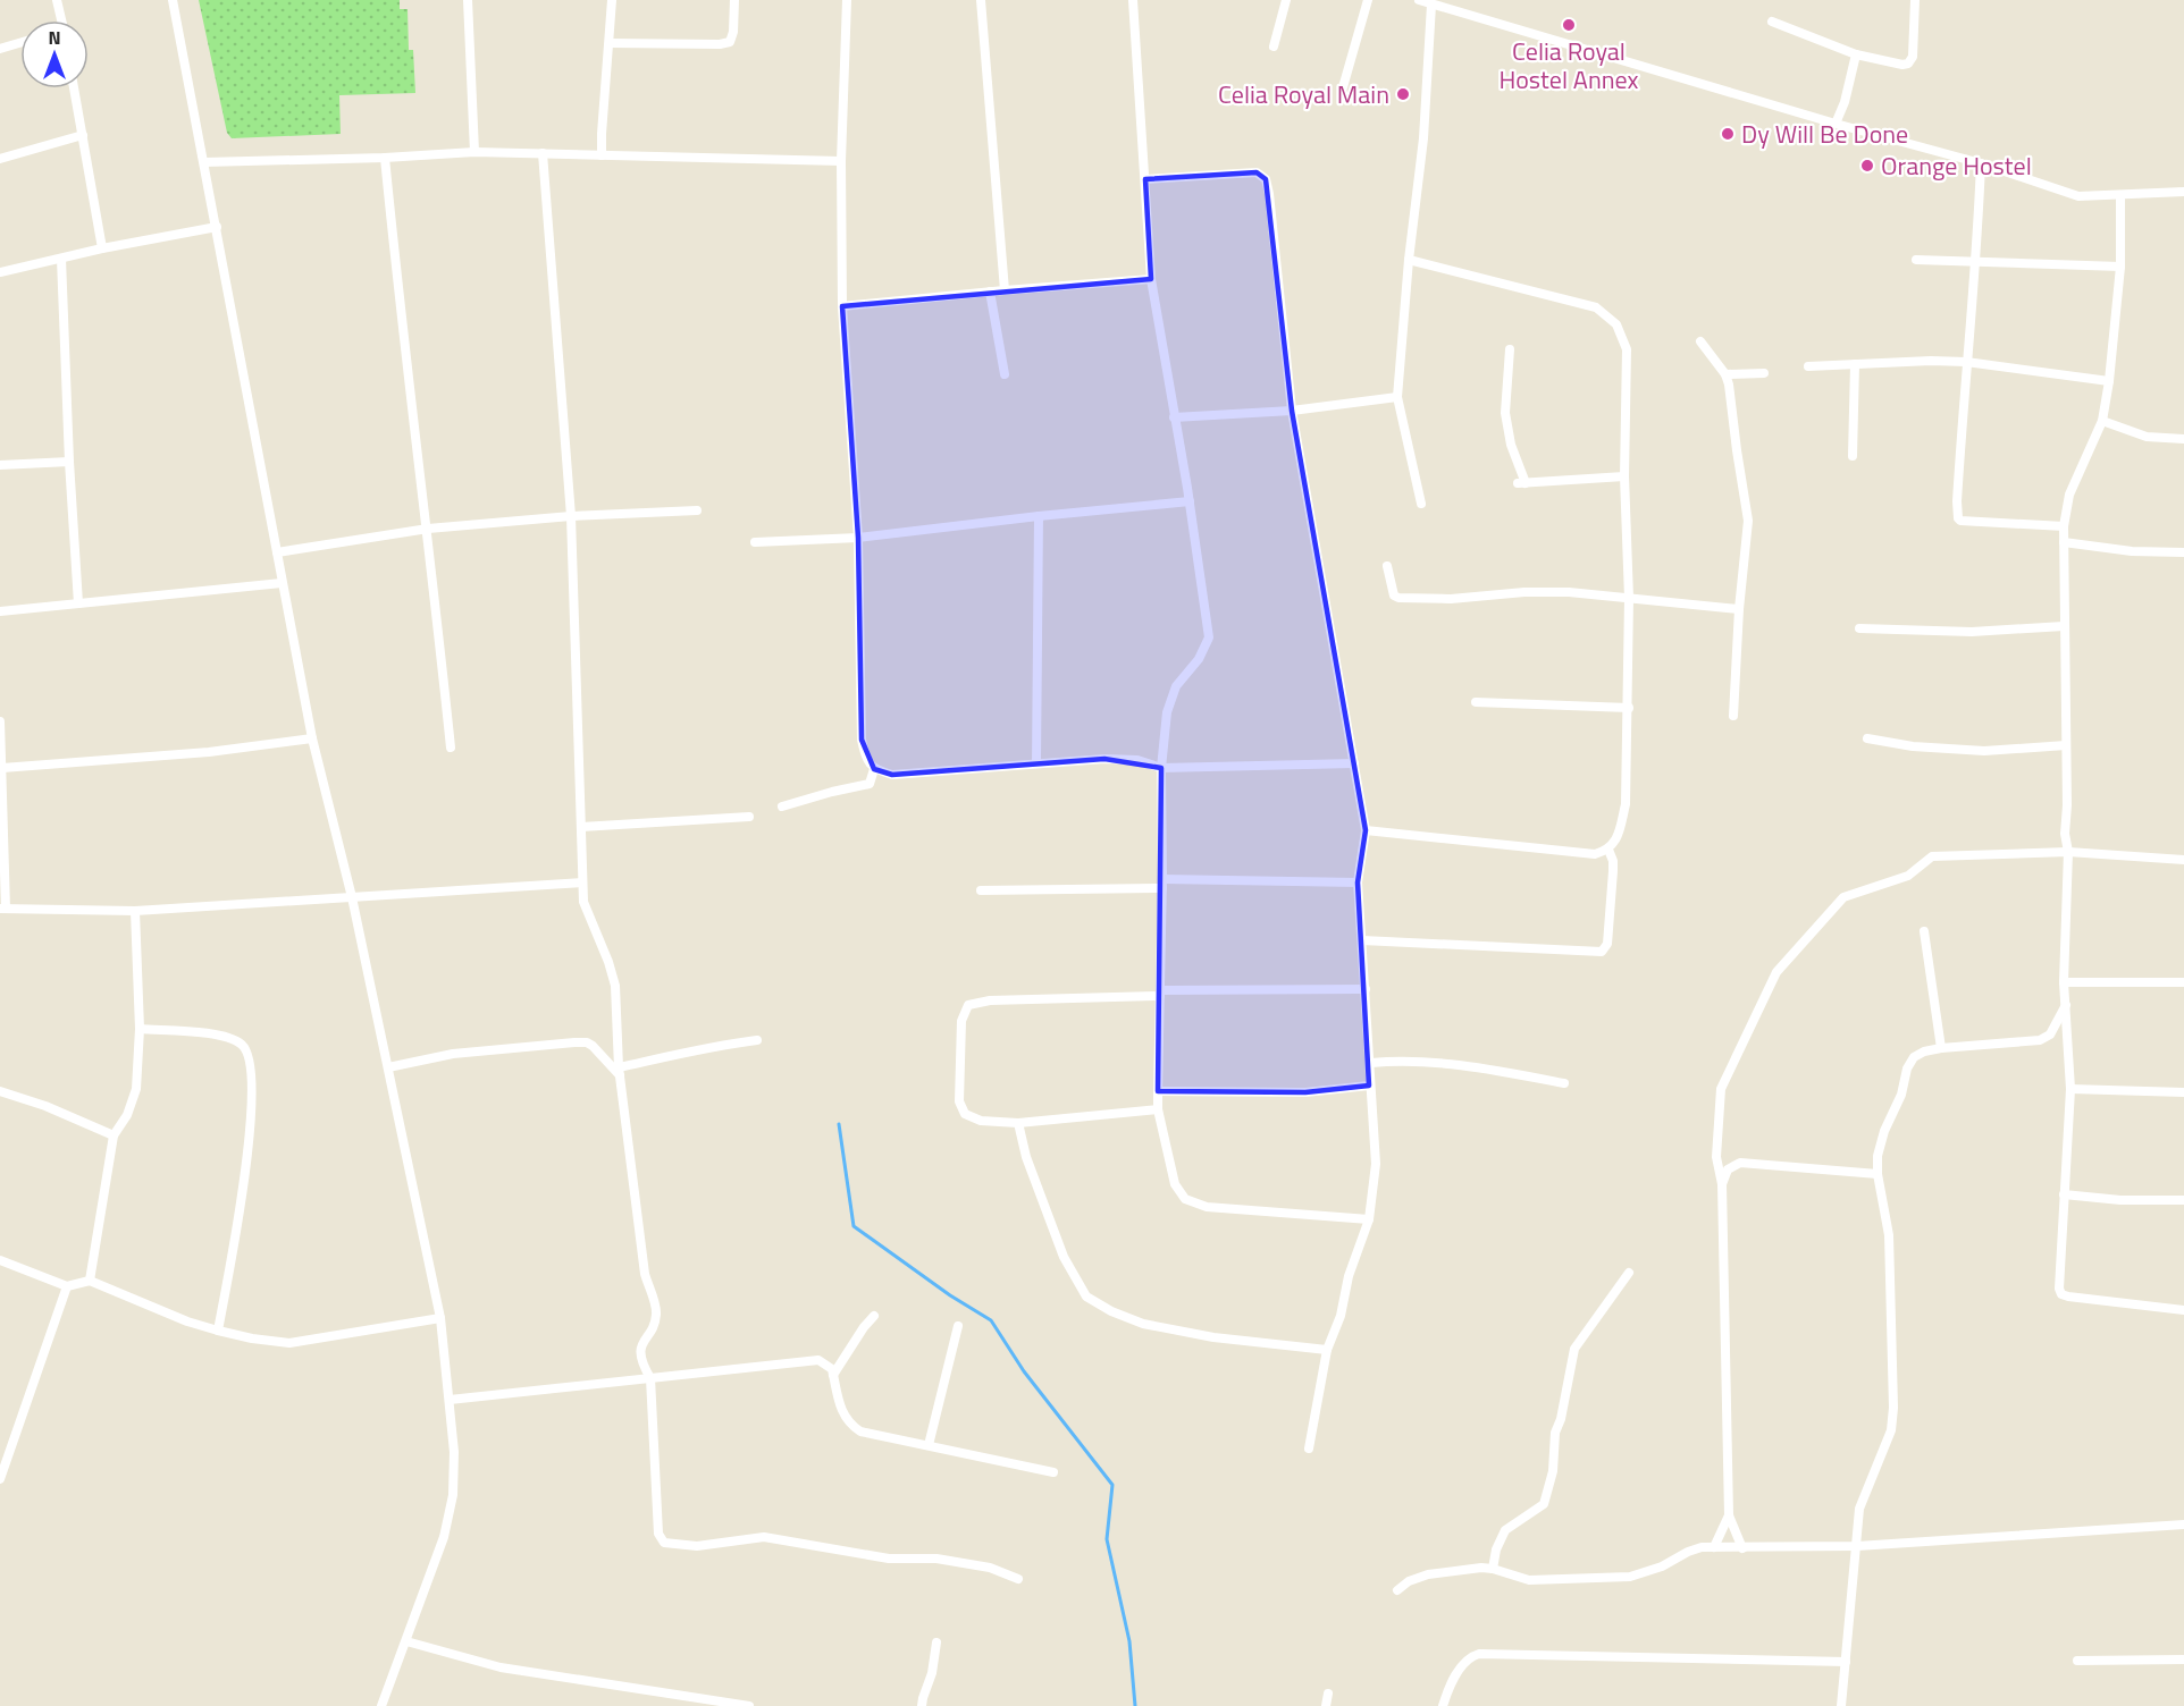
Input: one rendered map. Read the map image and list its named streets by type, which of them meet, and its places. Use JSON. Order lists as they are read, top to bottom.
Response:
{
  "places": [
    "Celia Royal Hostel Annex",
    "Celia Royal Main",
    "Dy Will Be Done",
    "Orange Hostel"
  ],
  "north": "top"
}
